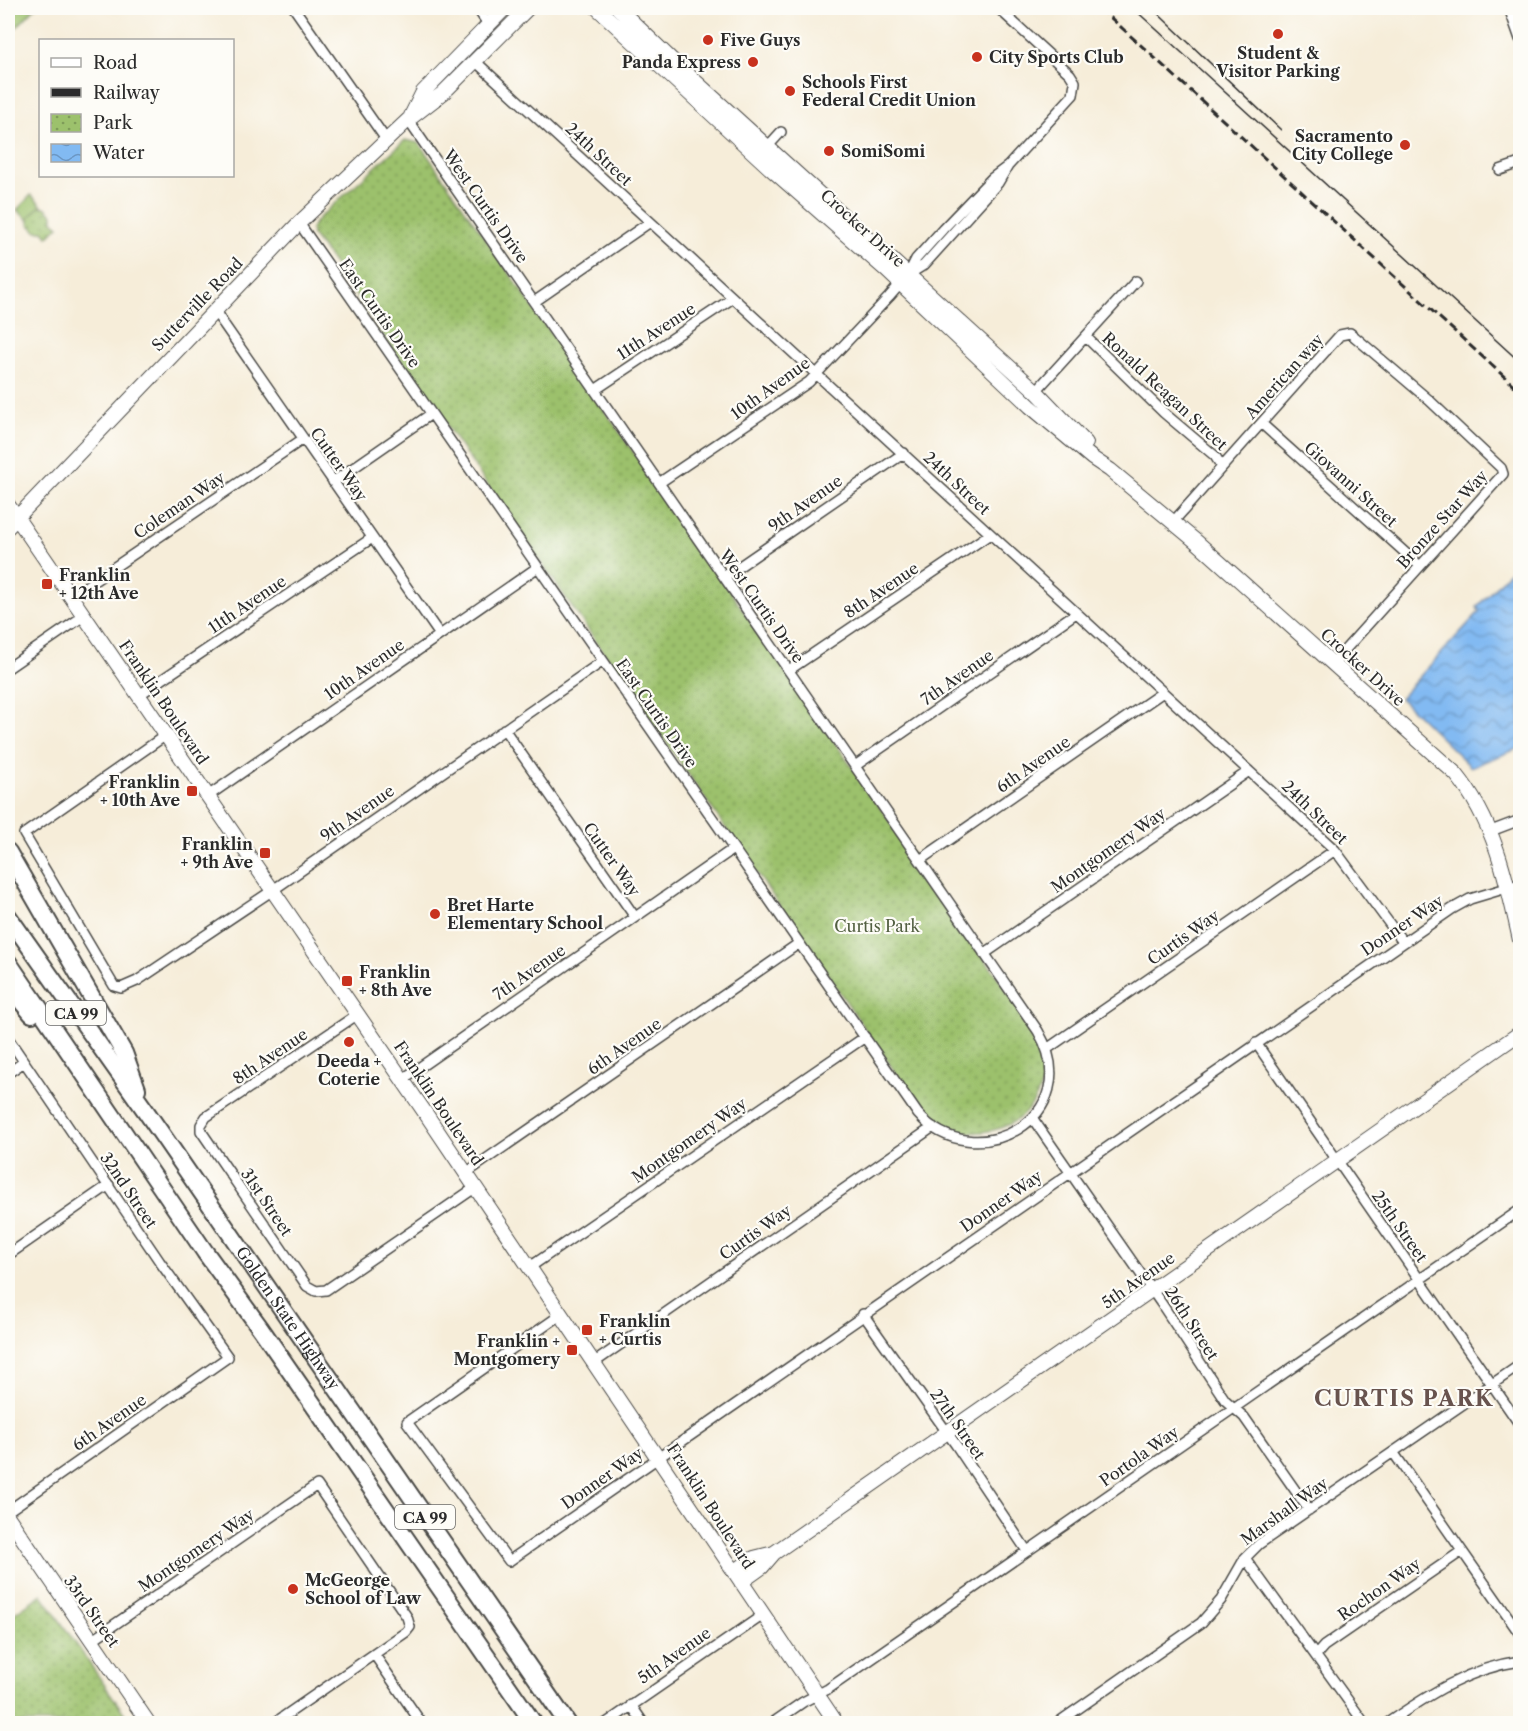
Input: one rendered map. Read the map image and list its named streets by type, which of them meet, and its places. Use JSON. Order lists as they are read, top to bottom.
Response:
{
  "streets": {
    "highway": ["CA 99", "Golden State Highway"],
    "street": [
      "24th Street",
      "West Curtis Drive",
      "Crocker Drive",
      "Sutterville Road",
      "East Curtis Drive",
      "11th Avenue",
      "American way",
      "10th Avenue",
      "Ronald Reagan Street",
      "Cutter Way",
      "Giovanni Street",
      "9th Avenue",
      "Coleman Way",
      "Bronze Star Way",
      "8th Avenue",
      "7th Avenue",
      "Franklin Boulevard",
      "6th Avenue",
      "Montgomery Way",
      "Donner Way",
      "Curtis Way",
      "32nd Street",
      "31st Street",
      "25th Street",
      "5th Avenue",
      "26th Street",
      "27th Street",
      "Portola Way",
      "Marshall Way",
      "Rochon Way",
      "33rd Street"
    ]
  },
  "crossings": [
    ["24th Street", "Sutterville Road"],
    ["24th Street", "11th Avenue"],
    ["24th Street", "10th Avenue"],
    ["24th Street", "9th Avenue"],
    ["24th Street", "8th Avenue"],
    ["24th Street", "7th Avenue"],
    ["24th Street", "6th Avenue"],
    ["24th Street", "Montgomery Way"],
    ["24th Street", "Donner Way"],
    ["24th Street", "Curtis Way"],
    ["West Curtis Drive", "Sutterville Road"],
    ["West Curtis Drive", "East Curtis Drive"],
    ["West Curtis Drive", "11th Avenue"],
    ["West Curtis Drive", "10th Avenue"],
    ["West Curtis Drive", "9th Avenue"],
    ["West Curtis Drive", "8th Avenue"],
    ["West Curtis Drive", "7th Avenue"],
    ["West Curtis Drive", "6th Avenue"],
    ["West Curtis Drive", "Montgomery Way"],
    ["West Curtis Drive", "Curtis Way"],
    ["West Curtis Drive", "26th Street"],
    ["Crocker Drive", "American way"],
    ["Crocker Drive", "10th Avenue"],
    ["Crocker Drive", "Bronze Star Way"],
    ["Crocker Drive", "Donner Way"],
    ["Sutterville Road", "East Curtis Drive"],
    ["Sutterville Road", "Cutter Way"],
    ["Sutterville Road", "Franklin Boulevard"],
    ["East Curtis Drive", "10th Avenue"],
    ["East Curtis Drive", "9th Avenue"],
    ["East Curtis Drive", "7th Avenue"],
    ["East Curtis Drive", "6th Avenue"],
    ["East Curtis Drive", "Montgomery Way"],
    ["East Curtis Drive", "Curtis Way"],
    ["East Curtis Drive", "26th Street"],
    ["11th Avenue", "Cutter Way"],
    ["11th Avenue", "Franklin Boulevard"],
    ["American way", "Ronald Reagan Street"],
    ["American way", "Giovanni Street"],
    ["American way", "Bronze Star Way"],
    ["10th Avenue", "Cutter Way"],
    ["10th Avenue", "Franklin Boulevard"],
    ["Cutter Way", "9th Avenue"],
    ["Cutter Way", "Coleman Way"],
    ["Cutter Way", "7th Avenue"],
    ["Giovanni Street", "Bronze Star Way"],
    ["9th Avenue", "Franklin Boulevard"],
    ["Coleman Way", "Franklin Boulevard"],
    ["8th Avenue", "Franklin Boulevard"],
    ["8th Avenue", "31st Street"],
    ["7th Avenue", "Franklin Boulevard"],
    ["Franklin Boulevard", "6th Avenue"],
    ["Franklin Boulevard", "Montgomery Way"],
    ["Franklin Boulevard", "Donner Way"],
    ["Franklin Boulevard", "Curtis Way"],
    ["Franklin Boulevard", "31st Street"],
    ["Franklin Boulevard", "5th Avenue"],
    ["Franklin Boulevard", "Portola Way"],
    ["6th Avenue", "32nd Street"],
    ["6th Avenue", "33rd Street"],
    ["Montgomery Way", "33rd Street"],
    ["Donner Way", "25th Street"],
    ["Donner Way", "26th Street"],
    ["Donner Way", "27th Street"],
    ["25th Street", "5th Avenue"],
    ["25th Street", "Portola Way"],
    ["25th Street", "Marshall Way"],
    ["5th Avenue", "26th Street"],
    ["5th Avenue", "27th Street"],
    ["26th Street", "Portola Way"],
    ["26th Street", "Marshall Way"],
    ["27th Street", "Portola Way"]
  ],
  "districts": ["CURTIS PARK"],
  "parks": ["Curtis Park"],
  "places": {
    "other": [
      "Student & Visitor Parking",
      "Five Guys",
      "City Sports Club",
      "Panda Express",
      "Schools First Federal Credit Union",
      "Sacramento City College",
      "SomiSomi",
      "Bret Harte Elementary School",
      "Deeda + Coterie",
      "McGeorge School of Law"
    ],
    "transit": [
      "Franklin + 12th Ave",
      "Franklin + 10th Ave",
      "Franklin + 9th Ave",
      "Franklin + 8th Ave",
      "Franklin + Curtis",
      "Franklin + Montgomery"
    ]
  },
  "legend": [
    "Road",
    "Railway",
    "Park",
    "Water"
  ]
}
